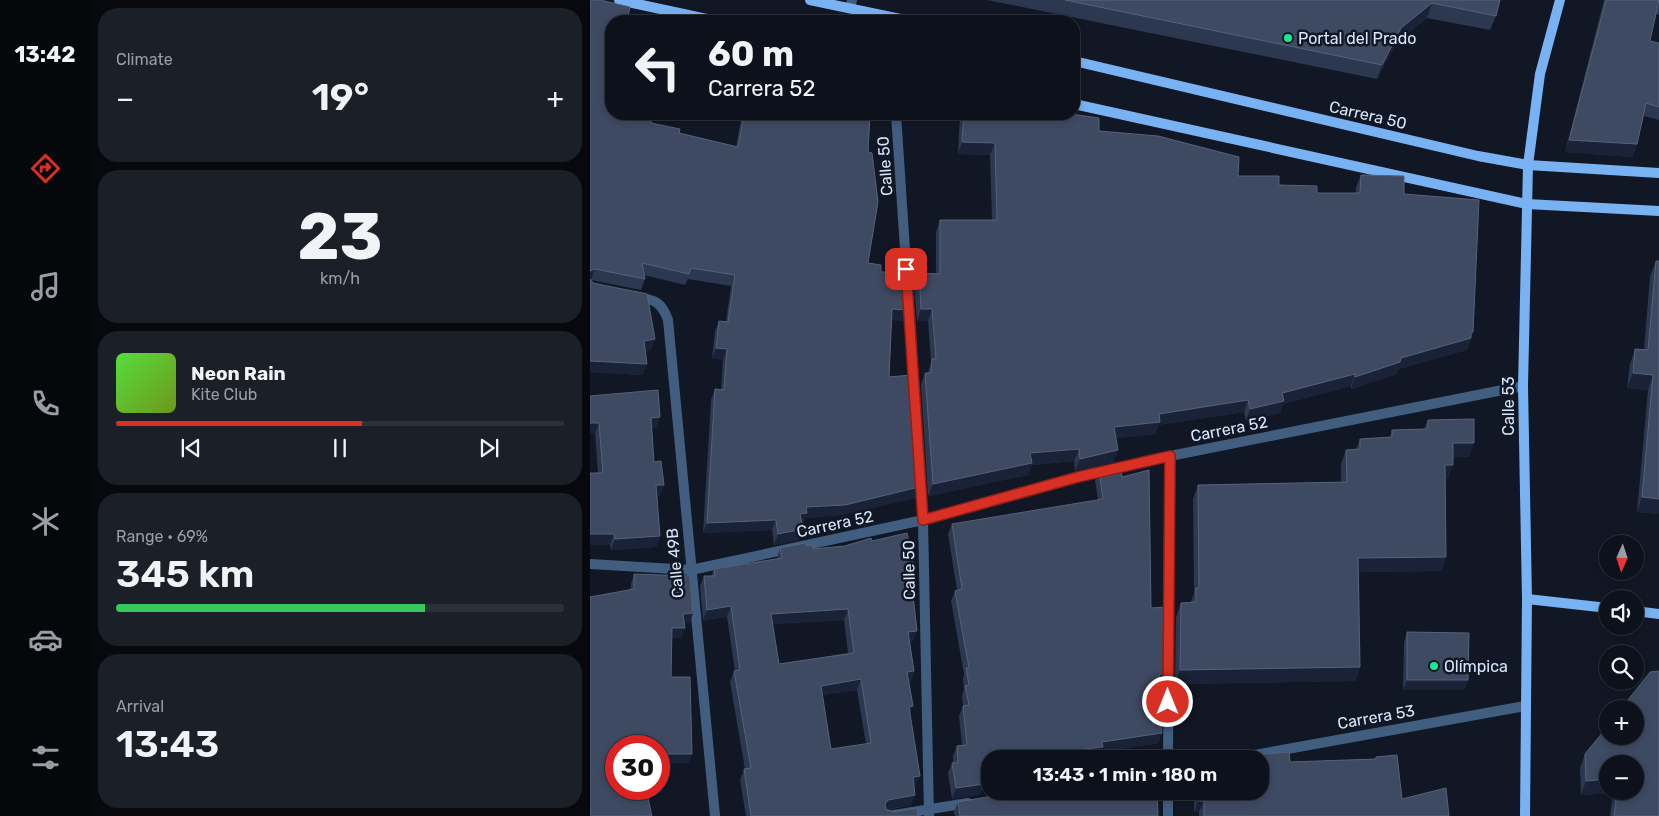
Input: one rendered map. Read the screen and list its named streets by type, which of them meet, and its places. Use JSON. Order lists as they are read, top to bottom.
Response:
{
  "streets": {
    "street": [
      "Carrera 50",
      "Calle 50",
      "Calle 53",
      "Carrera 52",
      "Calle 49B",
      "Carrera 53"
    ]
  },
  "crossings": [
    ["Carrera 50", "Calle 53"],
    ["Calle 50", "Carrera 52"],
    ["Calle 53", "Carrera 52"],
    ["Calle 53", "Carrera 53"],
    ["Carrera 52", "Calle 49B"]
  ],
  "places": ["Portal del Prado", "Olímpica"],
  "north": "bottom",
  "page": {
    "tabs": "13:42",
    "tile": [
      "Climate",
      ["23", "km/h"],
      ["Range · 69%", "345 km"],
      ["Arrival", "13:43"]
    ],
    "turn": ["60 m", "Carrera 52"],
    "heat": ["−", "19°", "+"],
    "song": ["Neon Rain", "Kite Club"],
    "map_buttons": ["+", "−"],
    "limit": "30",
    "trip": "13:43 · 1 min · 180 m"
  }
}
